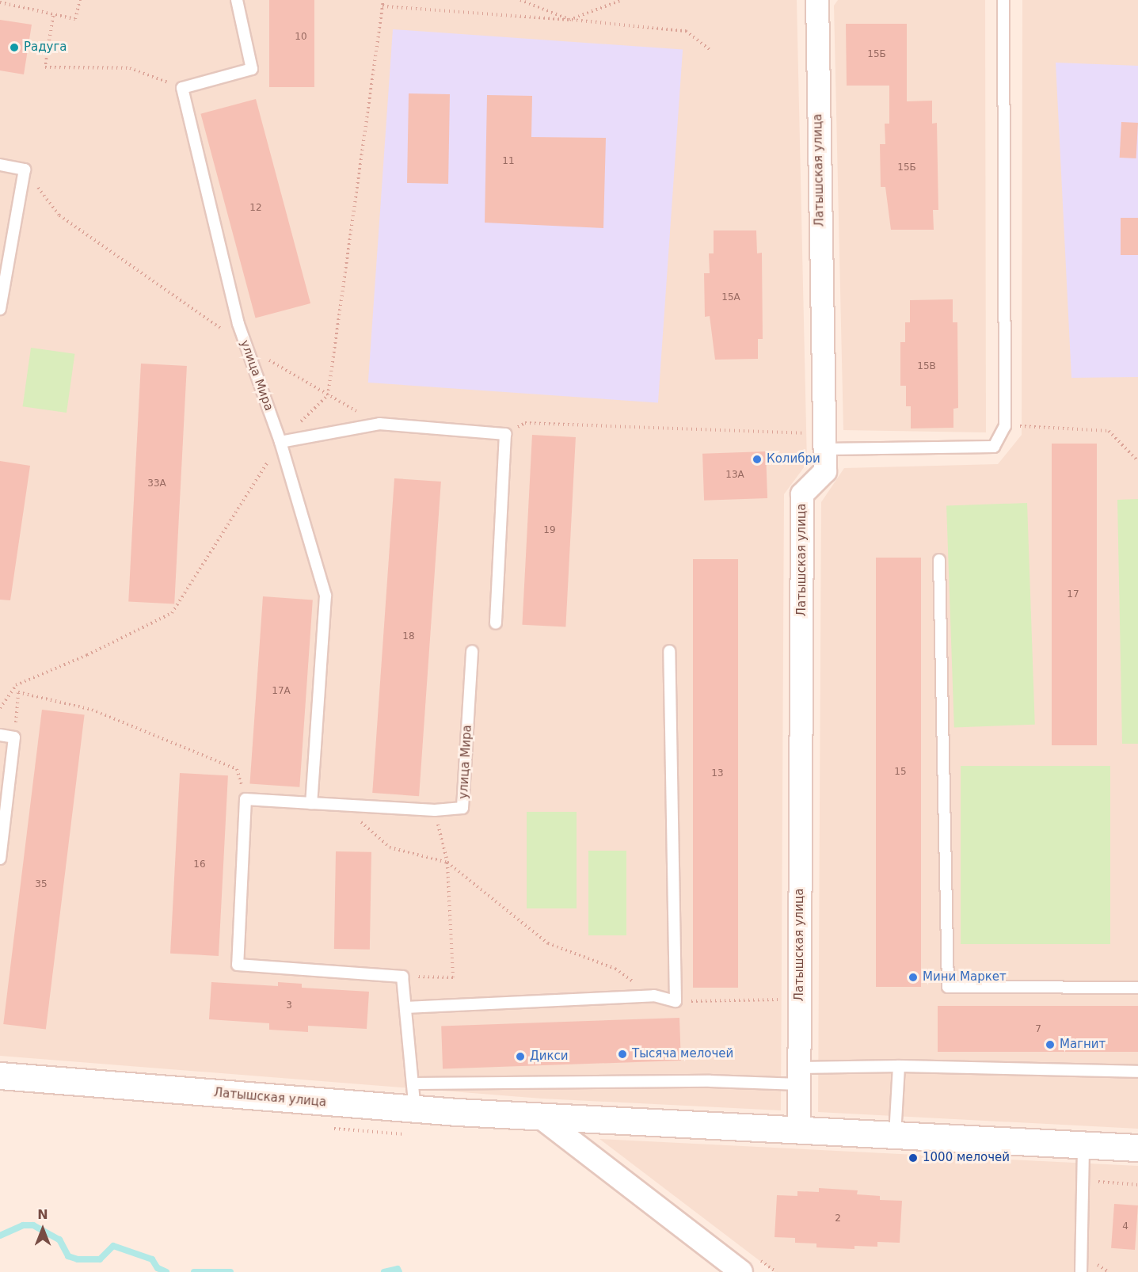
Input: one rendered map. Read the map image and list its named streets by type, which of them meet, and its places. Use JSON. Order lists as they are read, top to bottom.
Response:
{
  "streets": {
    "street": ["Латышская улица"],
    "lane": ["улица Мира"]
  },
  "places": [
    "Радуга",
    "Колибри",
    "Мини Маркет",
    "Магнит",
    "Тысяча мелочей",
    "Дикси",
    "1000 мелочей"
  ],
  "house_numbers": [
    "10",
    "15Б",
    "11",
    "15Б",
    "12",
    "15А",
    "15В",
    "13А",
    "33А",
    "19",
    "17",
    "18",
    "17А",
    "15",
    "13",
    "16",
    "35",
    "3",
    "7",
    "2",
    "4"
  ],
  "north": "top"
}
